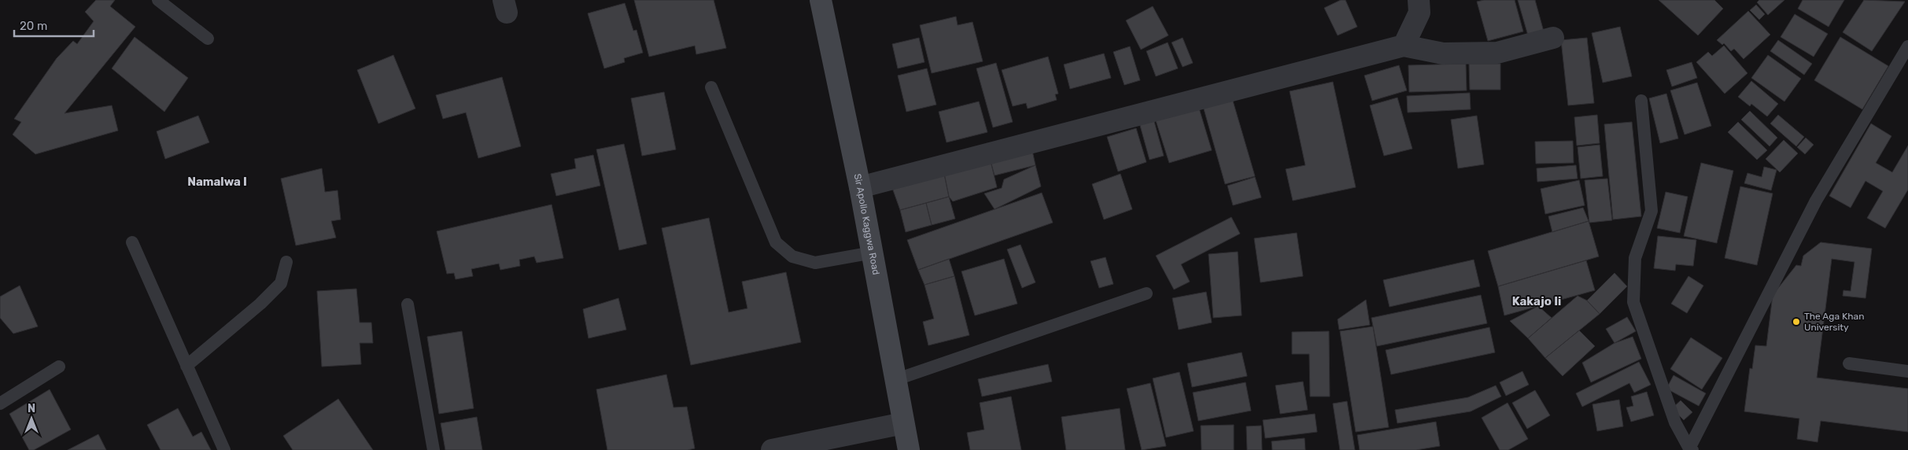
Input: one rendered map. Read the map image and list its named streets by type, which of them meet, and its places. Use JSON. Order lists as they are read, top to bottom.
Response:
{
  "streets": {
    "main road": ["Sir Apollo Kaggwa Road"]
  },
  "districts": ["Namalwa I", "Kakajo Ii"],
  "places": ["The Aga Khan University"],
  "scale_bar": "20 m",
  "north": "top"
}
